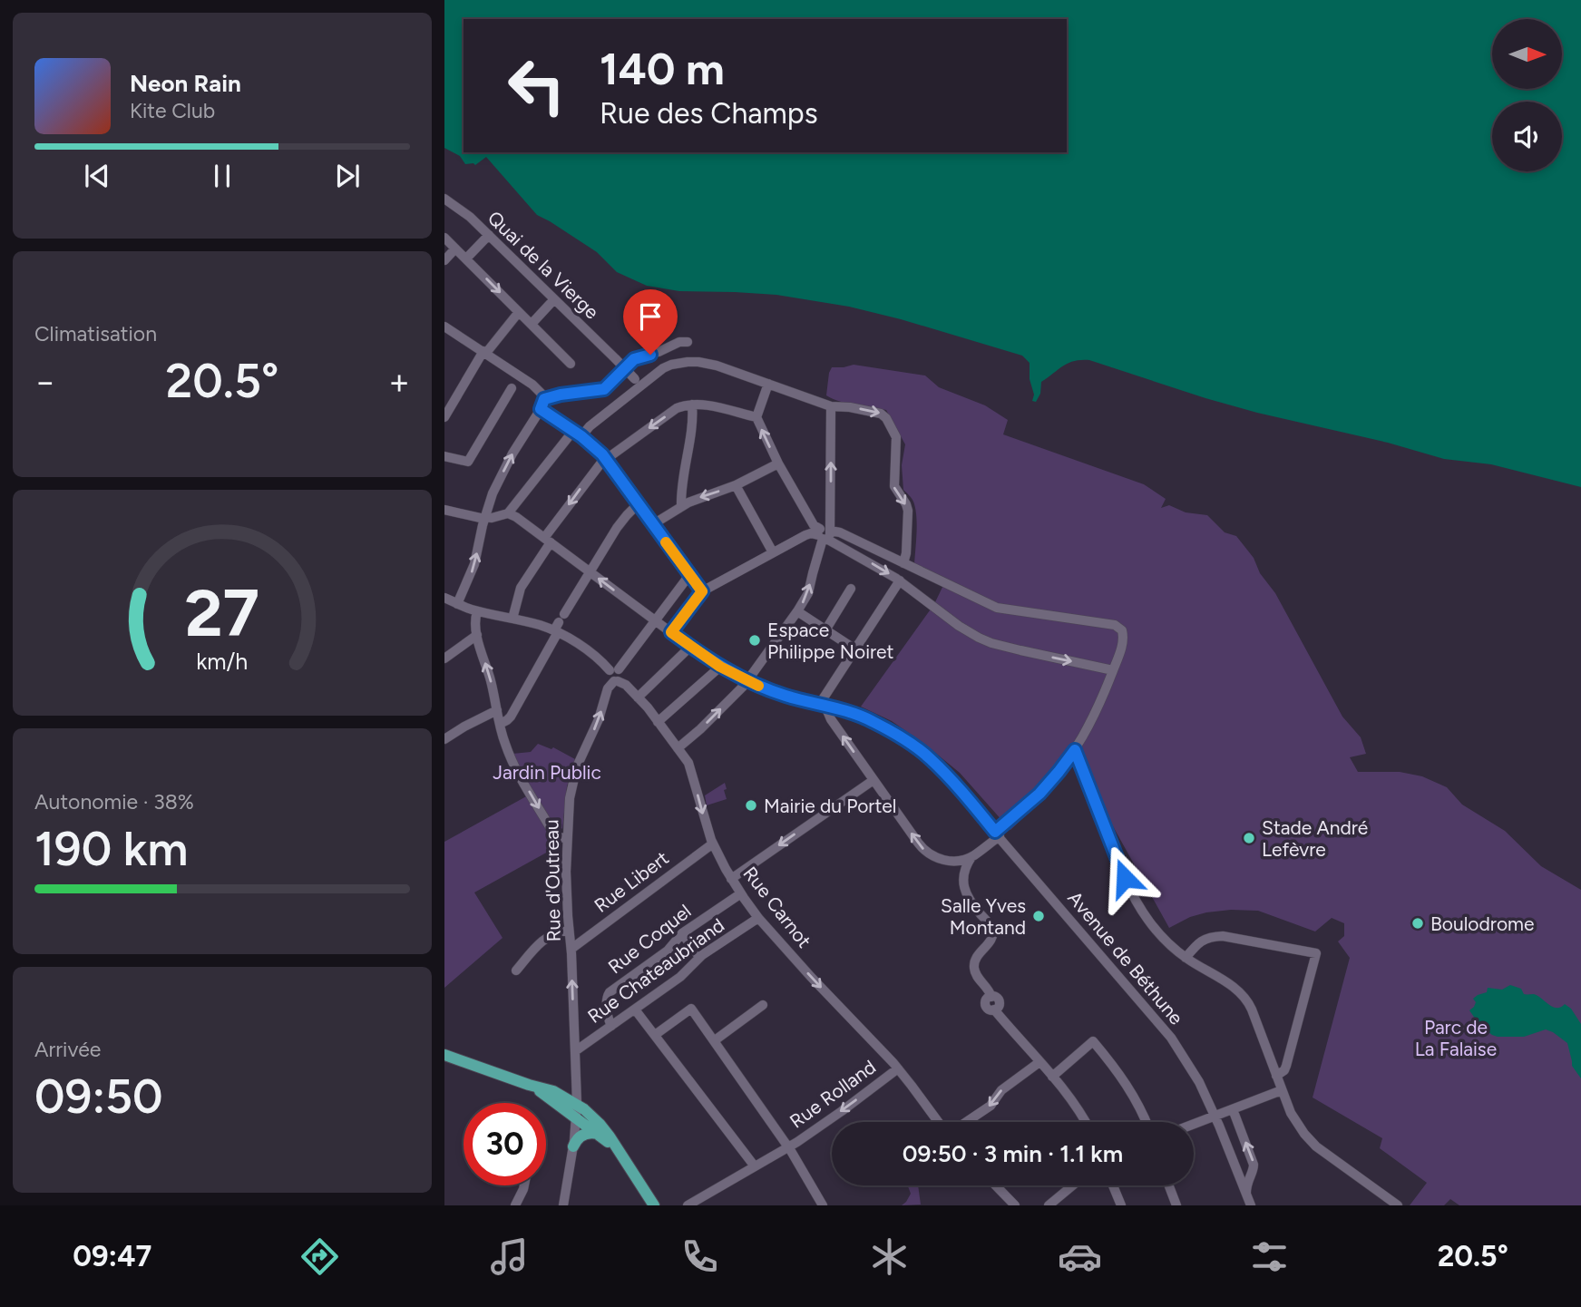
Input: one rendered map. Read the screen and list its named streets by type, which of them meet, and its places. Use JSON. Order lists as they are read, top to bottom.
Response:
{
  "streets": {
    "street": [
      "Quai de la Vierge",
      "Rue d'Outreau",
      "Rue Libert",
      "Rue Carnot",
      "Rue Coquel",
      "Avenue de Béthune",
      "Rue Chateaubriand",
      "Rue Rolland"
    ]
  },
  "crossings": [
    ["Rue d'Outreau", "Rue Libert"],
    ["Rue d'Outreau", "Rue Carnot"],
    ["Rue d'Outreau", "Rue Chateaubriand"],
    ["Rue Libert", "Rue Carnot"],
    ["Rue Carnot", "Rue Coquel"],
    ["Rue Carnot", "Rue Chateaubriand"],
    ["Rue Carnot", "Rue Rolland"],
    ["Rue Coquel", "Rue Chateaubriand"]
  ],
  "one_way": ["Rue d'Outreau", "Rue Carnot", "Rue Rolland"],
  "parks": ["Jardin Public", "Parc de La Falaise"],
  "places": [
    "Espace Philippe Noiret",
    "Mairie du Portel",
    "Stade André Lefèvre",
    "Salle Yves Montand",
    "Boulodrome"
  ],
  "north": "right",
  "page": {
    "turn": ["140 m", "Rue des Champs"],
    "song": ["Neon Rain", "Kite Club"],
    "tile": [
      "Climatisation",
      ["Autonomie · 38%", "190 km"],
      ["Arrivée", "09:50"]
    ],
    "heat": ["−", "20.5°", "+"],
    "limit": "30",
    "trip": "09:50 · 3 min · 1.1 km",
    "tabs": ["09:47", "20.5°"],
    "gauge": ["27", "km/h"]
  }
}
